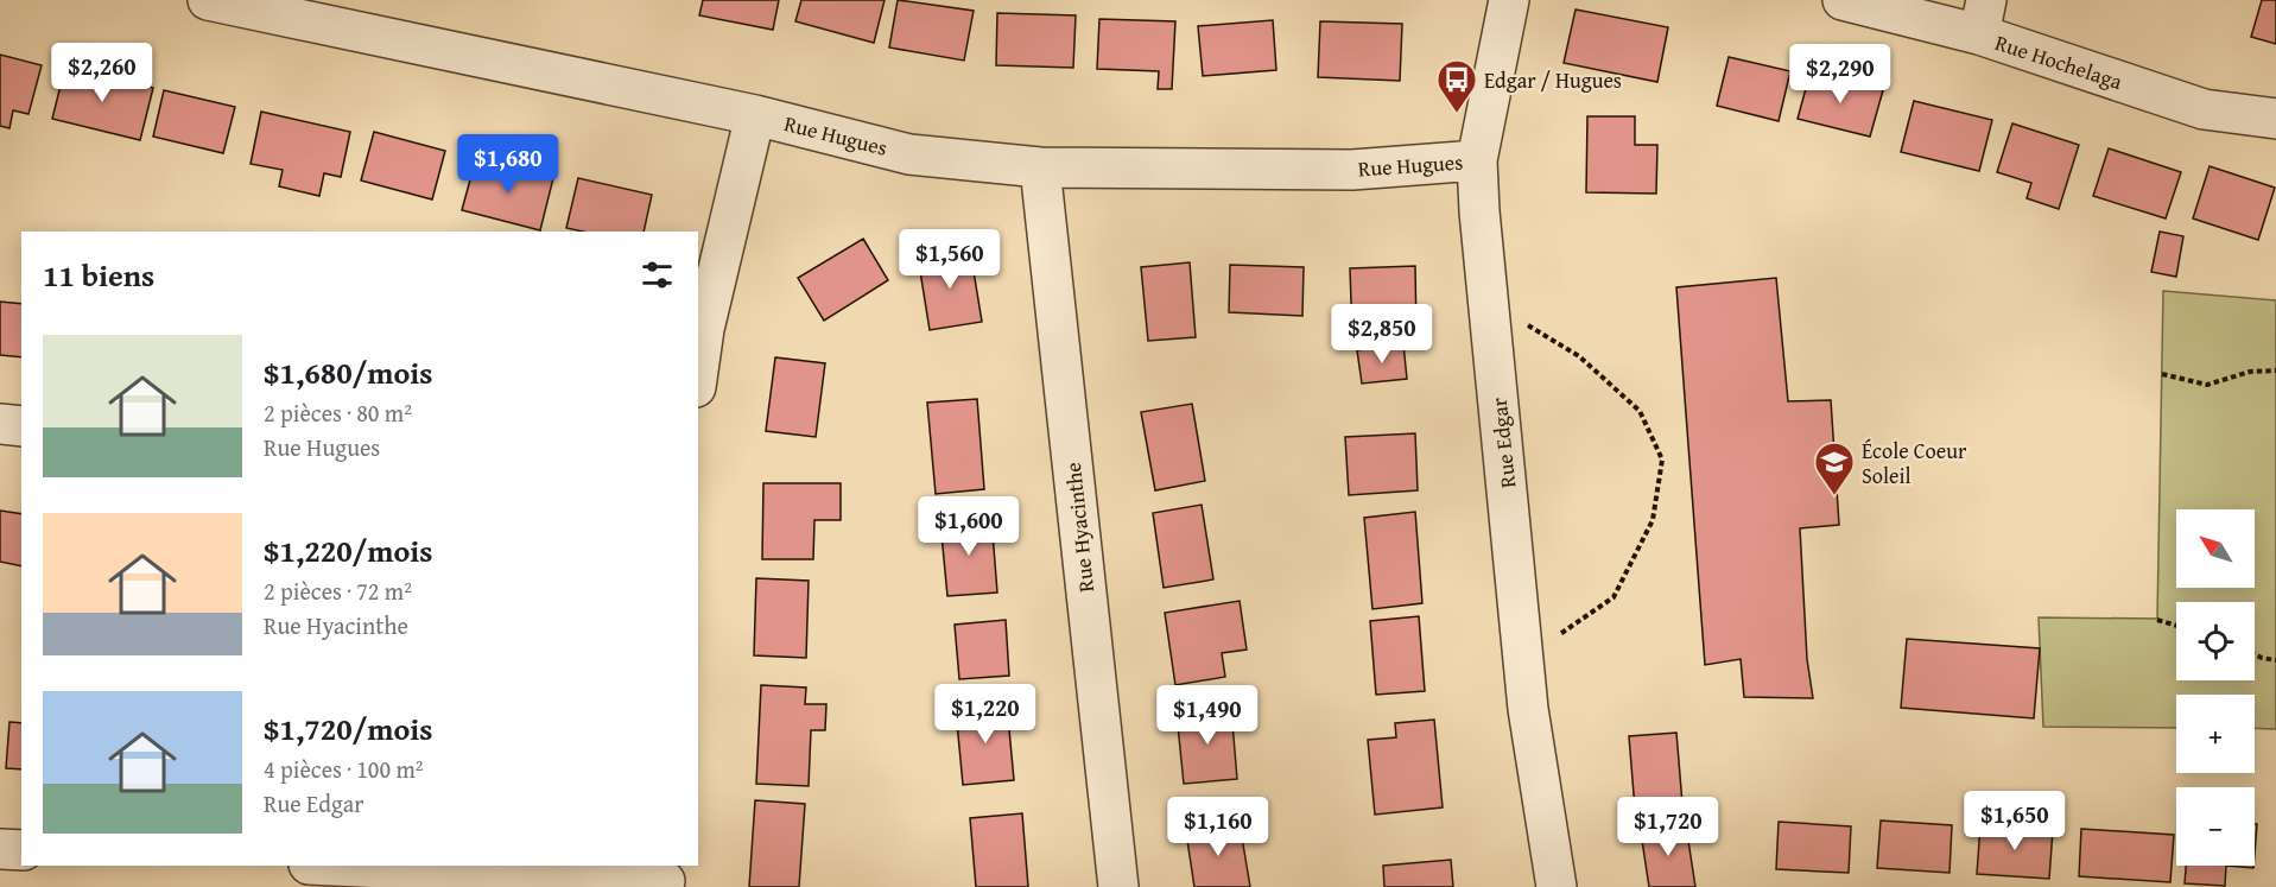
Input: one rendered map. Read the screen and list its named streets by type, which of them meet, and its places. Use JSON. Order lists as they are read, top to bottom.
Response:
{
  "streets": {
    "street": [
      "Rue Hochelaga",
      "Rue Hugues",
      "Rue Edgar",
      "Rue Hyacinthe"
    ]
  },
  "crossings": [
    ["Rue Hugues", "Rue Edgar"],
    ["Rue Hugues", "Rue Hyacinthe"]
  ],
  "places": {
    "bus stop": ["Edgar / Hugues"],
    "school or university": ["École Coeur Soleil"]
  },
  "north": "top left",
  "page": {
    "price": [
      "$2,260",
      "$2,290",
      "$1,680",
      "$1,560",
      "$2,850",
      "$1,600",
      "$1,220",
      "$1,490",
      "$1,650",
      "$1,160",
      "$1,720"
    ],
    "heading": "11 biens",
    "list": [
      {
        "name": "$1,680/mois",
        "note": "2 pièces · 80 m² · Rue Hugues"
      },
      {
        "name": "$1,220/mois",
        "note": "2 pièces · 72 m² · Rue Hyacinthe"
      },
      {
        "name": "$1,720/mois",
        "note": "4 pièces · 100 m² · Rue Edgar"
      }
    ],
    "map_buttons": ["+", "−"]
  }
}
